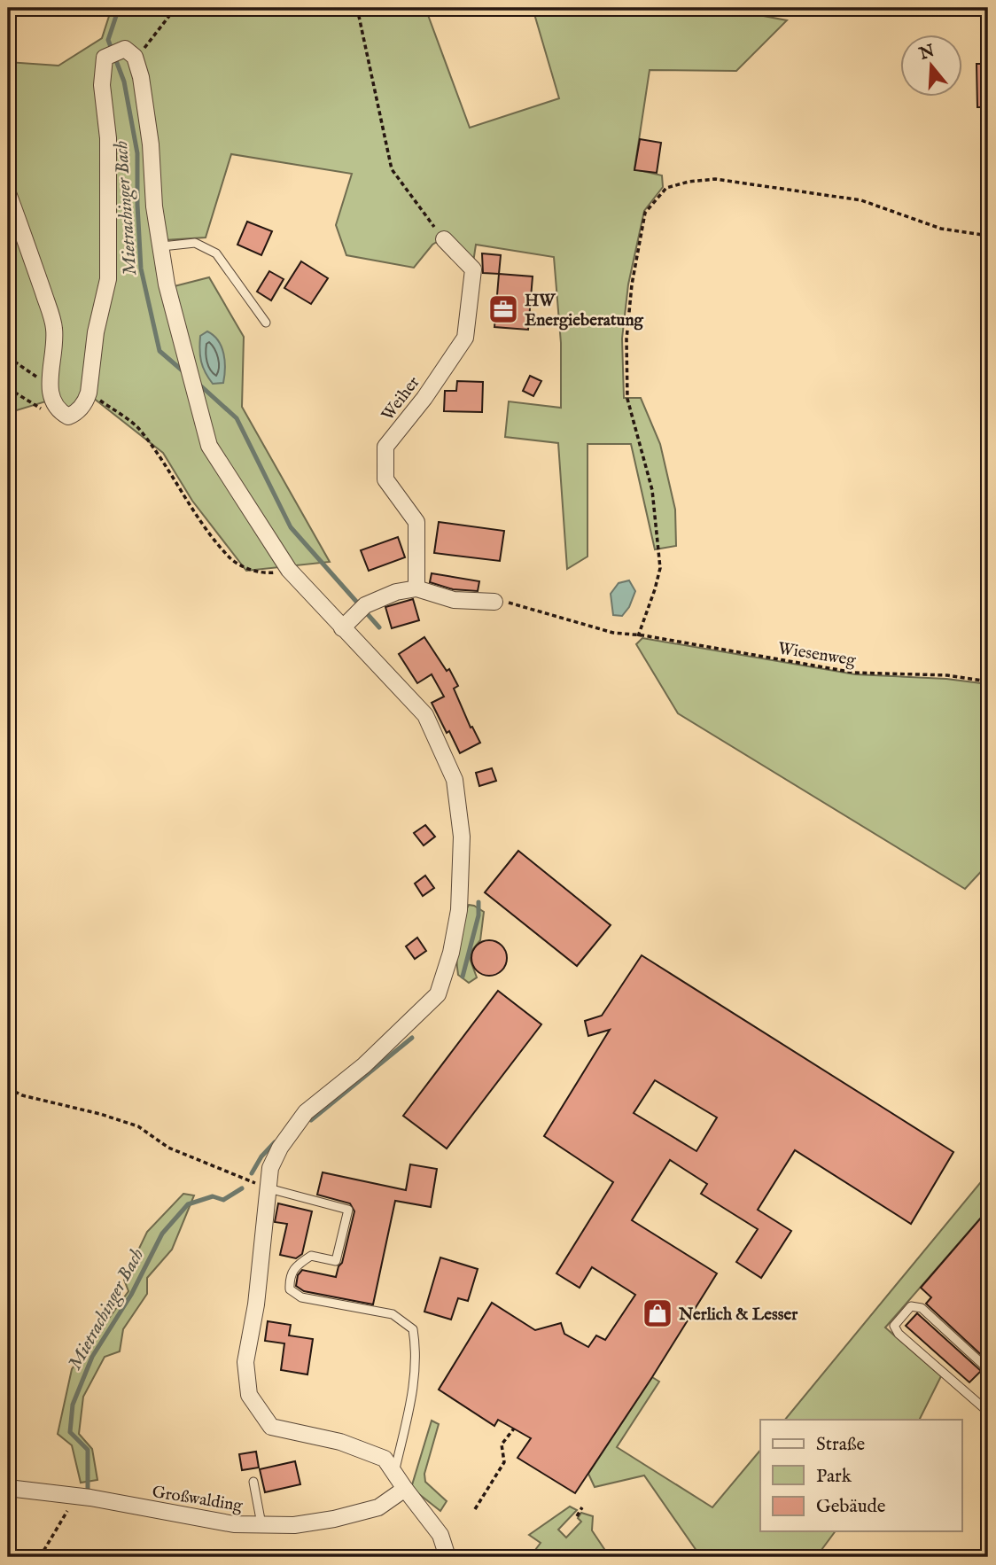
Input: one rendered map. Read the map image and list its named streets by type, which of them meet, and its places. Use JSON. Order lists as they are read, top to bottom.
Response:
{
  "streets": {
    "street": ["Weiher", "Großwalding"],
    "path": ["Wiesenweg"]
  },
  "water": ["Mietrachinger Bach"],
  "places": {
    "office": ["HW Energieberatung"],
    "shop": ["Nerlich & Lesser"]
  },
  "legend": ["Straße", "Park", "Gebäude"],
  "north": "top"
}
